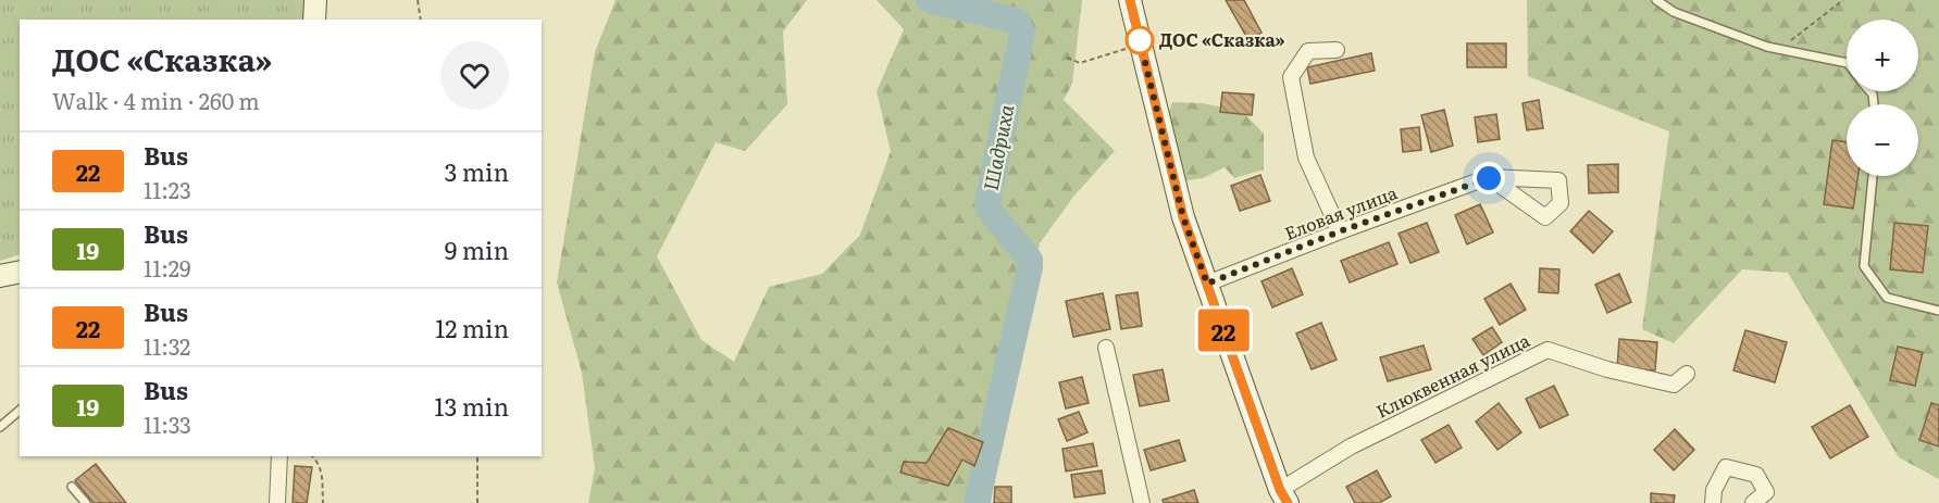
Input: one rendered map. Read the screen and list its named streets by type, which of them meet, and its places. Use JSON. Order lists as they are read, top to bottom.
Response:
{
  "streets": {
    "street": ["Еловая улица", "Клюквенная улица"]
  },
  "water": ["Шадриха"],
  "places": ["ДОС «Сказка»"],
  "lines": ["bus line 22"],
  "page": {
    "on_map": "22",
    "map_buttons": ["+", "−"],
    "heading": ["ДОС «Сказка»", "Walk · 4 min · 260 m"],
    "list": [
      {
        "mark": "22",
        "name": "Bus",
        "note": "11:23",
        "value": "3 min"
      },
      {
        "mark": "19",
        "name": "Bus",
        "note": "11:29",
        "value": "9 min"
      },
      {
        "mark": "22",
        "name": "Bus",
        "note": "11:32",
        "value": "12 min"
      },
      {
        "mark": "19",
        "name": "Bus",
        "note": "11:33",
        "value": "13 min"
      }
    ]
  }
}
